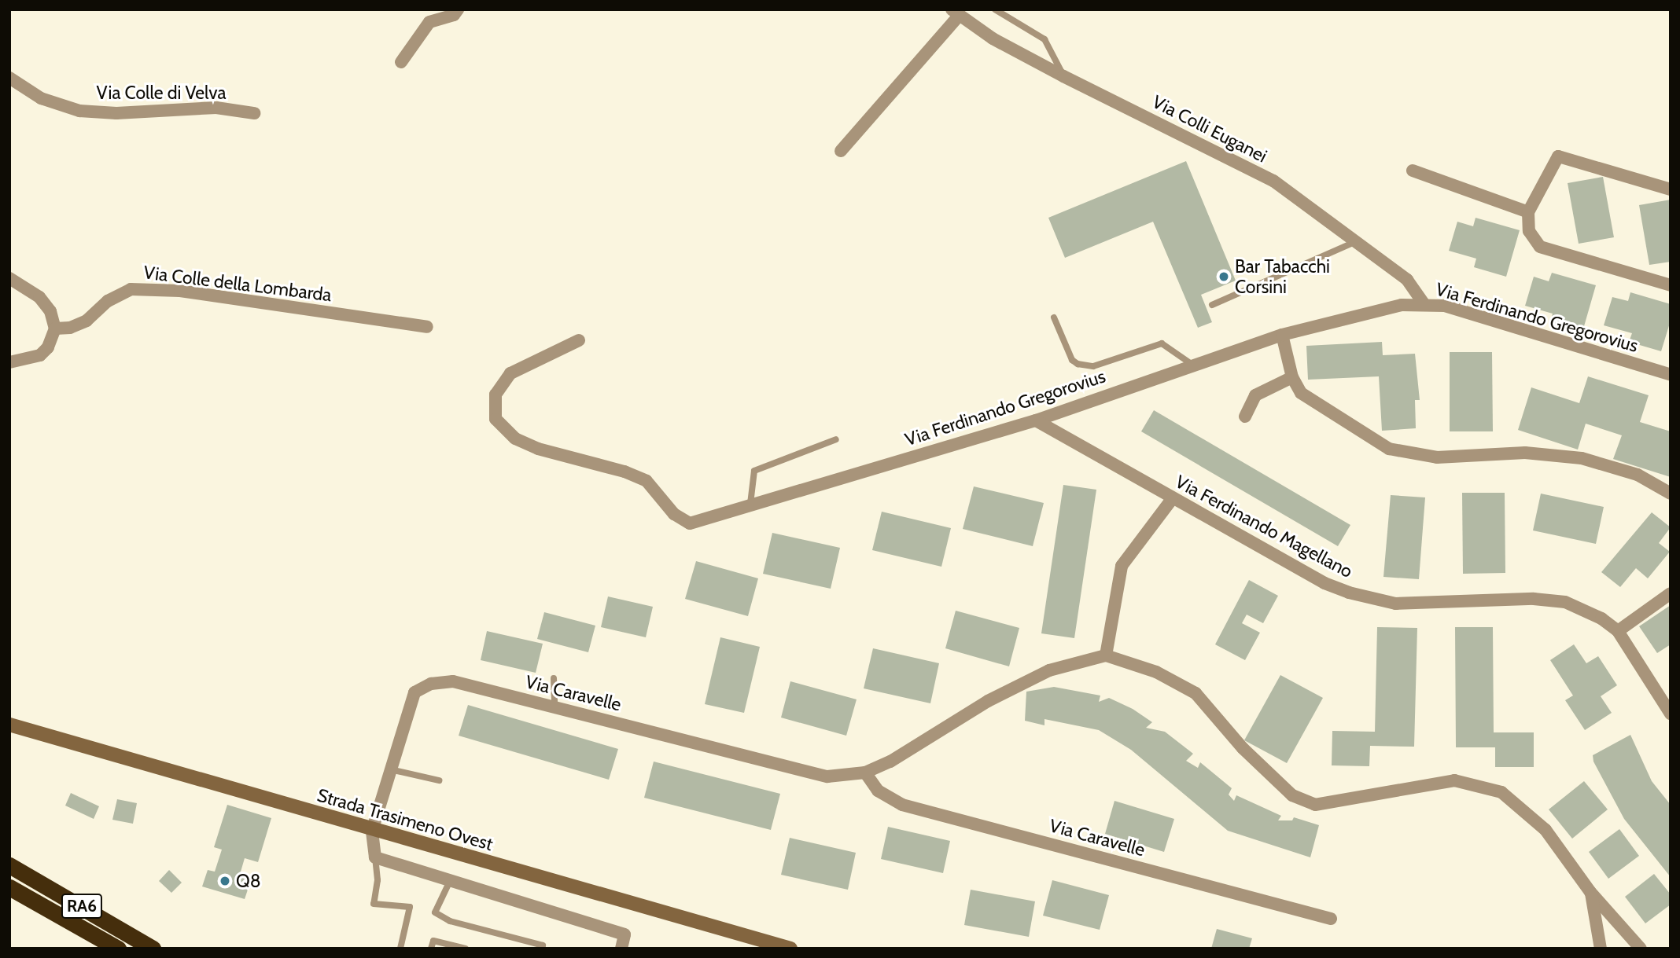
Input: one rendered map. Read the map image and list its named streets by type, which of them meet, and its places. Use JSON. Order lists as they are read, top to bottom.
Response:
{
  "streets": {
    "highway": ["RA6"],
    "main road": ["Strada Trasimeno Ovest"],
    "street": [
      "Via Colle di Velva",
      "Via Colli Euganei",
      "Via Colle della Lombarda",
      "Via Ferdinando Gregorovius",
      "Via Ferdinando Magellano",
      "Via Caravelle"
    ]
  },
  "crossings": [
    ["Via Colli Euganei", "Via Ferdinando Gregorovius"],
    ["Via Ferdinando Gregorovius", "Via Ferdinando Magellano"],
    ["Via Caravelle", "Strada Trasimeno Ovest"]
  ],
  "places": ["Bar Tabacchi Corsini", "Q8"]
}
